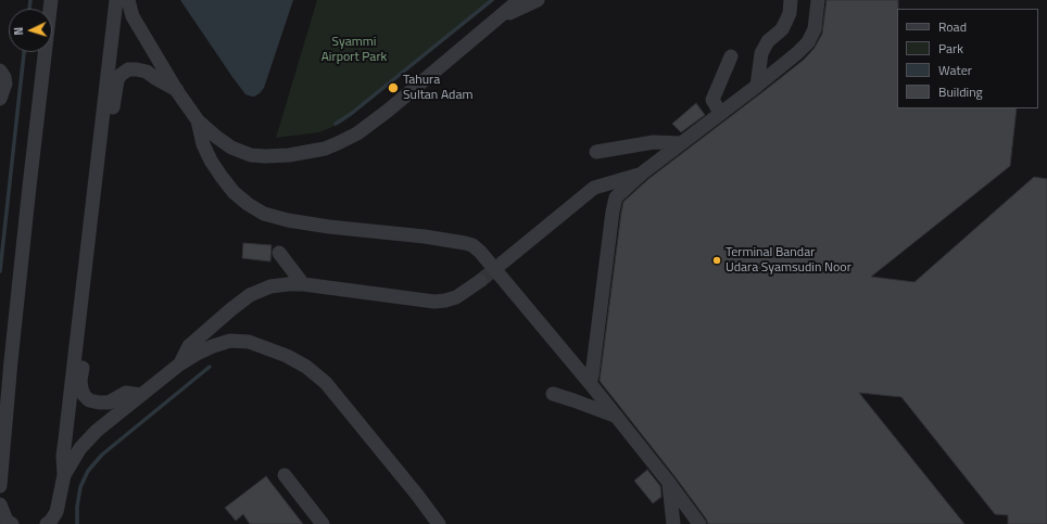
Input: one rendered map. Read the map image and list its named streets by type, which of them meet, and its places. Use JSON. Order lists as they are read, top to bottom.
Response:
{
  "parks": ["Syammi Airport Park"],
  "places": ["Tahura Sultan Adam", "Terminal Bandar Udara Syamsudin Noor"],
  "legend": [
    "Road",
    "Park",
    "Water",
    "Building"
  ],
  "north": "left"
}
